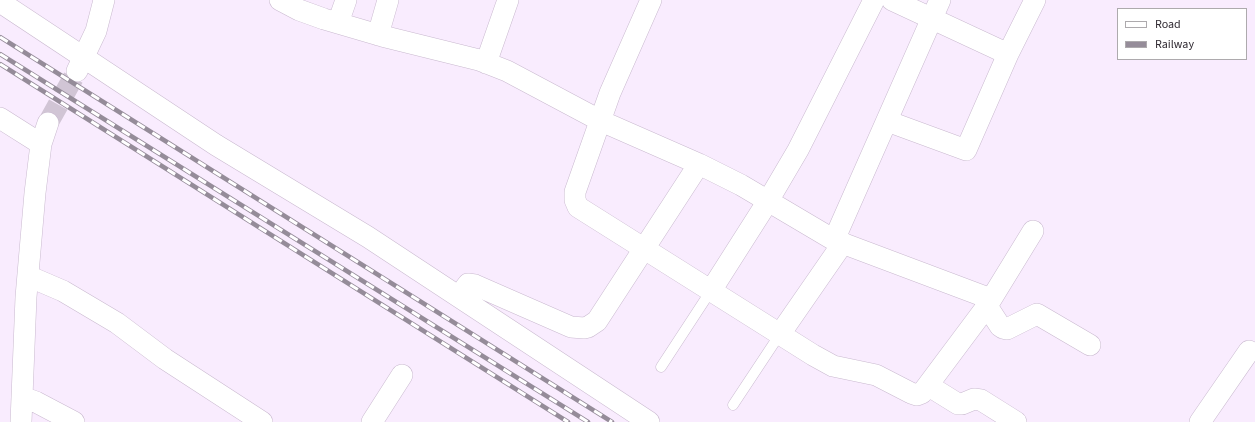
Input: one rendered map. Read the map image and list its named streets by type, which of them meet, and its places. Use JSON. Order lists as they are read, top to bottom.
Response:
{
  "legend": ["Road", "Railway"]
}
